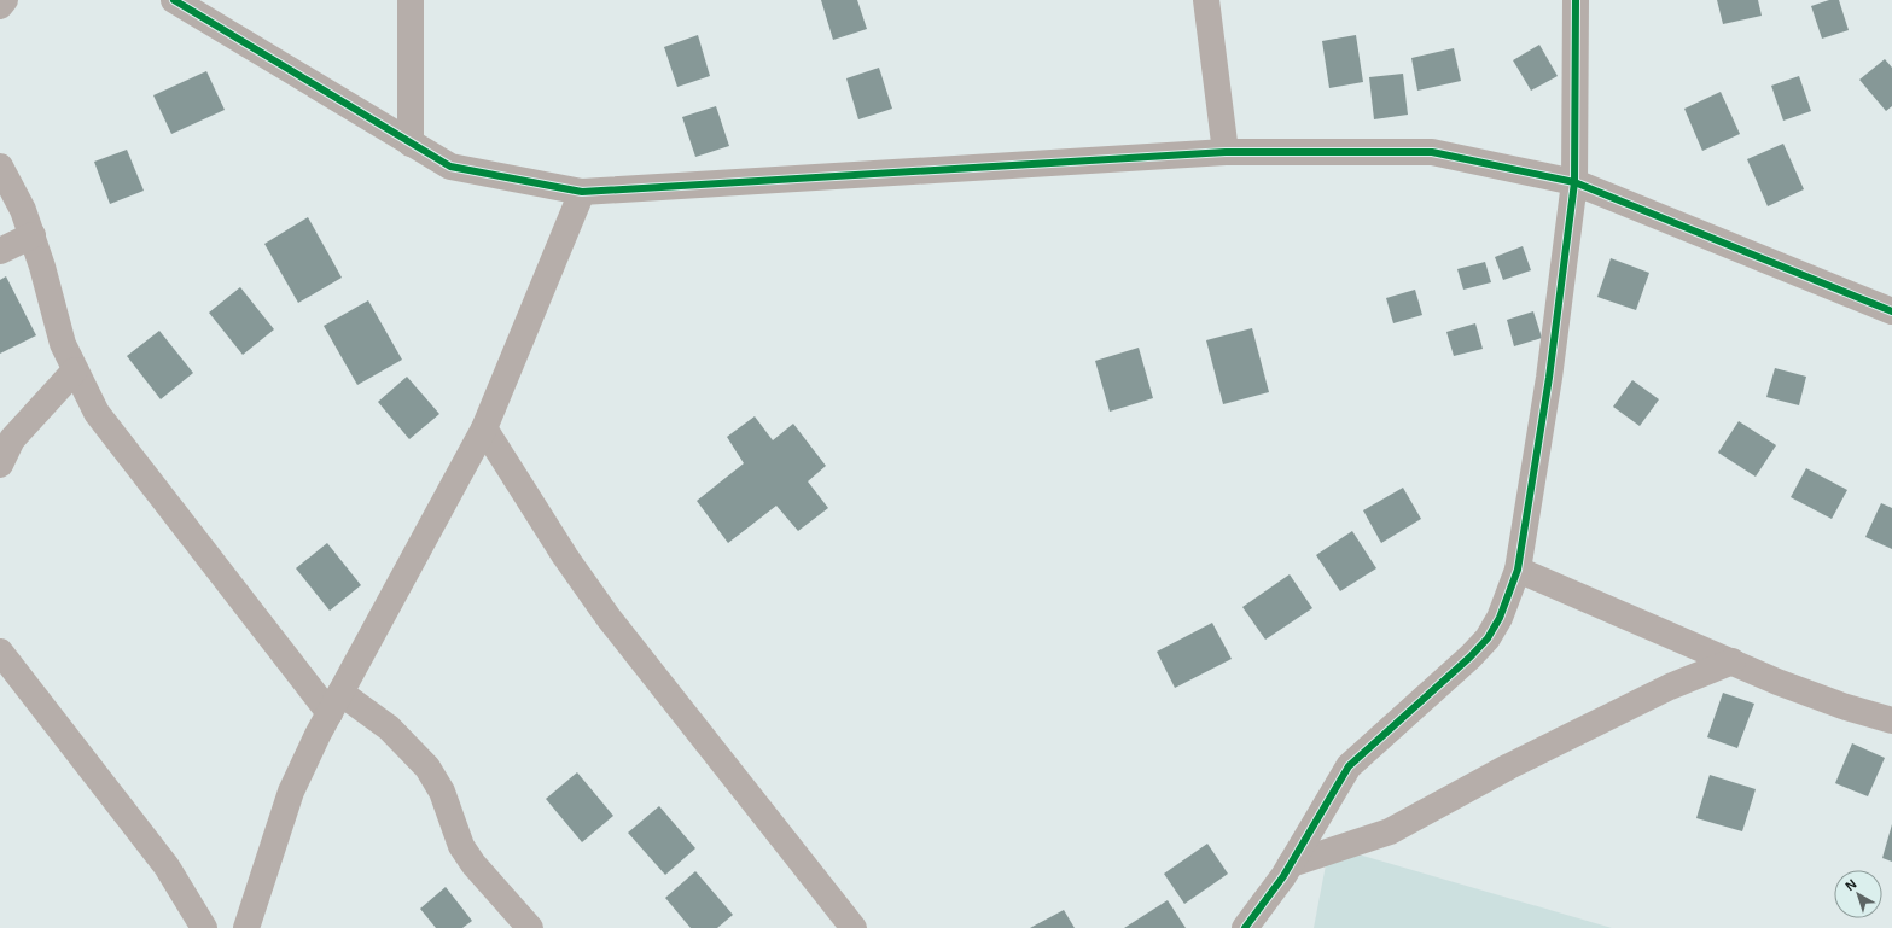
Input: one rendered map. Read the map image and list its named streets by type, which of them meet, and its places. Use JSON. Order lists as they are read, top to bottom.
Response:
{
  "north": "top left"
}
